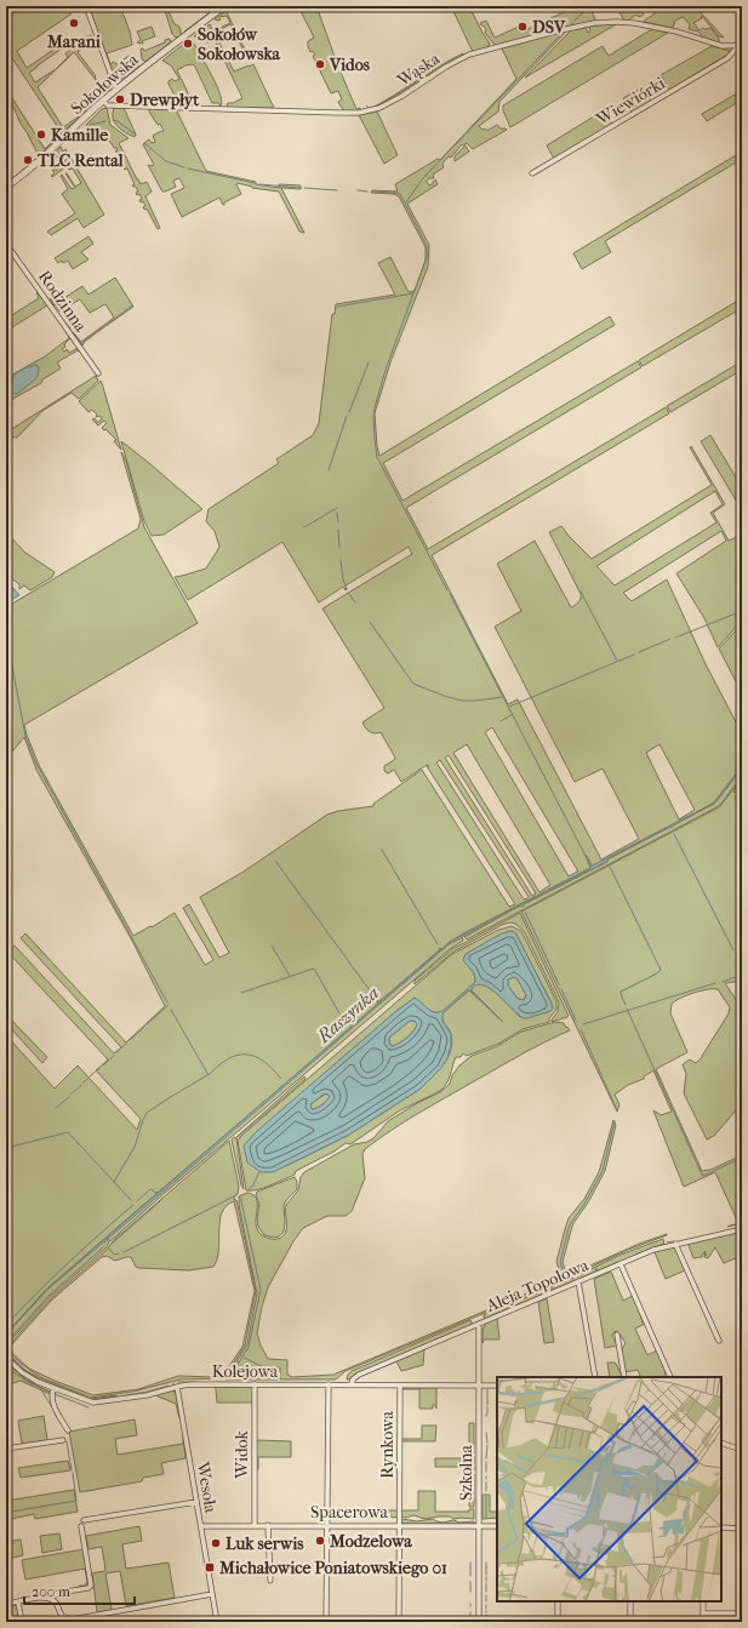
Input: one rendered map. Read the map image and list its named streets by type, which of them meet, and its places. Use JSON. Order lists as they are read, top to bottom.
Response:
{
  "streets": {
    "street": [
      "Wąska",
      "Sokołowska",
      "Wiewiórki",
      "Rodzinna",
      "Aleja Topolowa",
      "Kolejowa",
      "Rynkowa",
      "Widok",
      "Szkolna",
      "Wesoła",
      "Spacerowa"
    ]
  },
  "crossings": [
    ["Wąska", "Sokołowska"],
    ["Wąska", "Wiewiórki"],
    ["Aleja Topolowa", "Kolejowa"],
    ["Aleja Topolowa", "Szkolna"],
    ["Kolejowa", "Rynkowa"],
    ["Kolejowa", "Widok"],
    ["Kolejowa", "Szkolna"],
    ["Kolejowa", "Wesoła"],
    ["Rynkowa", "Spacerowa"],
    ["Widok", "Spacerowa"],
    ["Szkolna", "Spacerowa"],
    ["Wesoła", "Spacerowa"]
  ],
  "water": ["Raszynka"],
  "places": {
    "other": [
      "Marani",
      "DSV",
      "Sokołów Sokołowska",
      "Vidos",
      "Drewpłyt",
      "Kamille",
      "TLC Rental",
      "Modzelowa",
      "Luk serwis"
    ],
    "transit": ["Michałowice Poniatowskiego 01"]
  },
  "scale_bar": "200 m"
}
